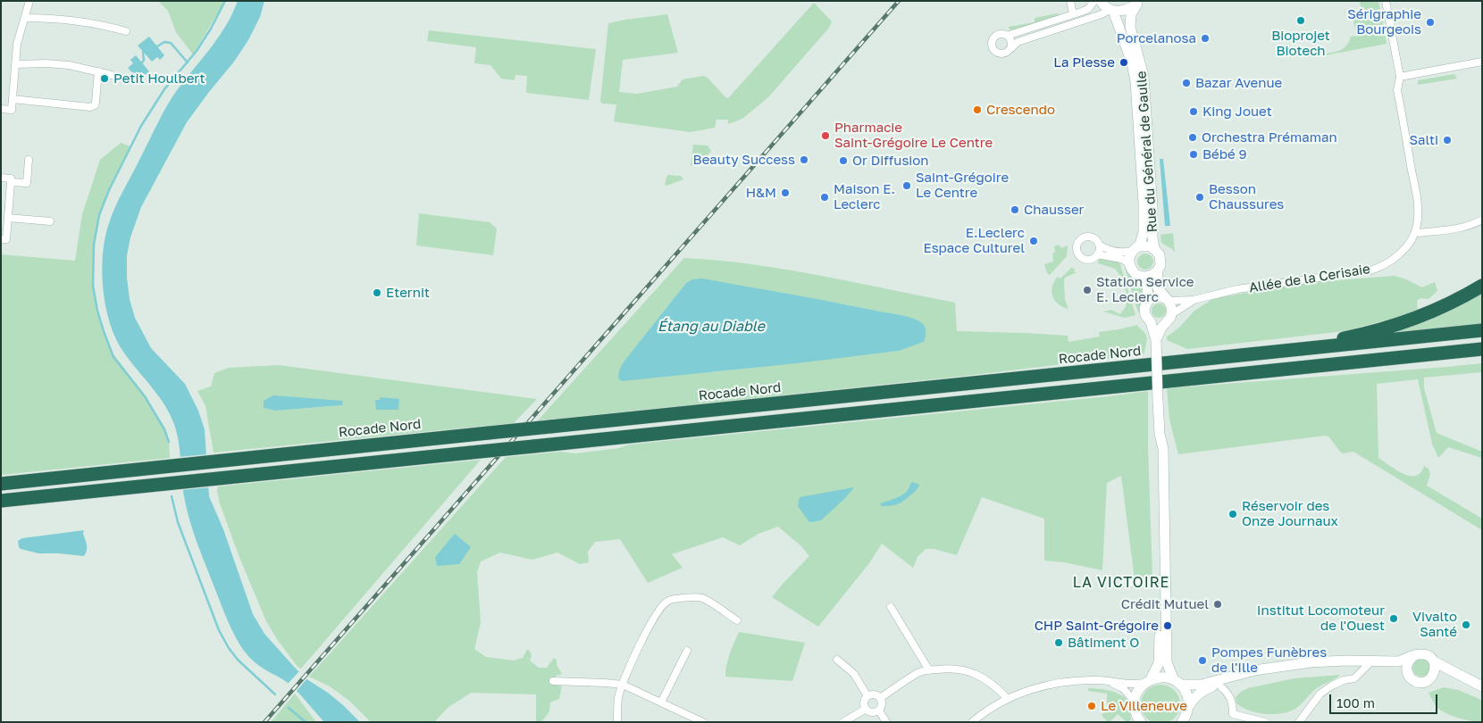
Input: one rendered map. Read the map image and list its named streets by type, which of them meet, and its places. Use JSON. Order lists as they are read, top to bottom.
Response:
{
  "streets": {
    "highway": ["Rocade Nord"],
    "main road": ["Rue du Général de Gaulle"],
    "street": ["Allée de la Cerisaie"]
  },
  "crossings": [
    ["Rue du Général de Gaulle", "Allée de la Cerisaie"]
  ],
  "districts": ["LA VICTOIRE"],
  "water": ["Étang au Diable"],
  "places": [
    "Bioprojet Biotech",
    "Sérigraphie Bourgeois",
    "Porcelanosa",
    "La Plesse",
    "Petit Houlbert",
    "Bazar Avenue",
    "Crescendo",
    "King Jouet",
    "Pharmacie Saint-Grégoire Le Centre",
    "Orchestra Prémaman",
    "Salti",
    "Bébé 9",
    "Beauty Success",
    "Or Diffusion",
    "Saint-Grégoire Le Centre",
    "H&M",
    "Maison E. Leclerc",
    "Besson Chaussures",
    "Chausser",
    "E.Leclerc Espace Culturel",
    "Station Service E. Leclerc",
    "Eternit",
    "Réservoir des Onze Journaux",
    "Crédit Mutuel",
    "Institut Locomoteur de l'Ouest",
    "Vivalto Santé",
    "CHP Saint-Grégoire",
    "Bâtiment O",
    "Pompes Funèbres de l'Ille",
    "Le Villeneuve"
  ],
  "scale_bar": "100 m"
}
